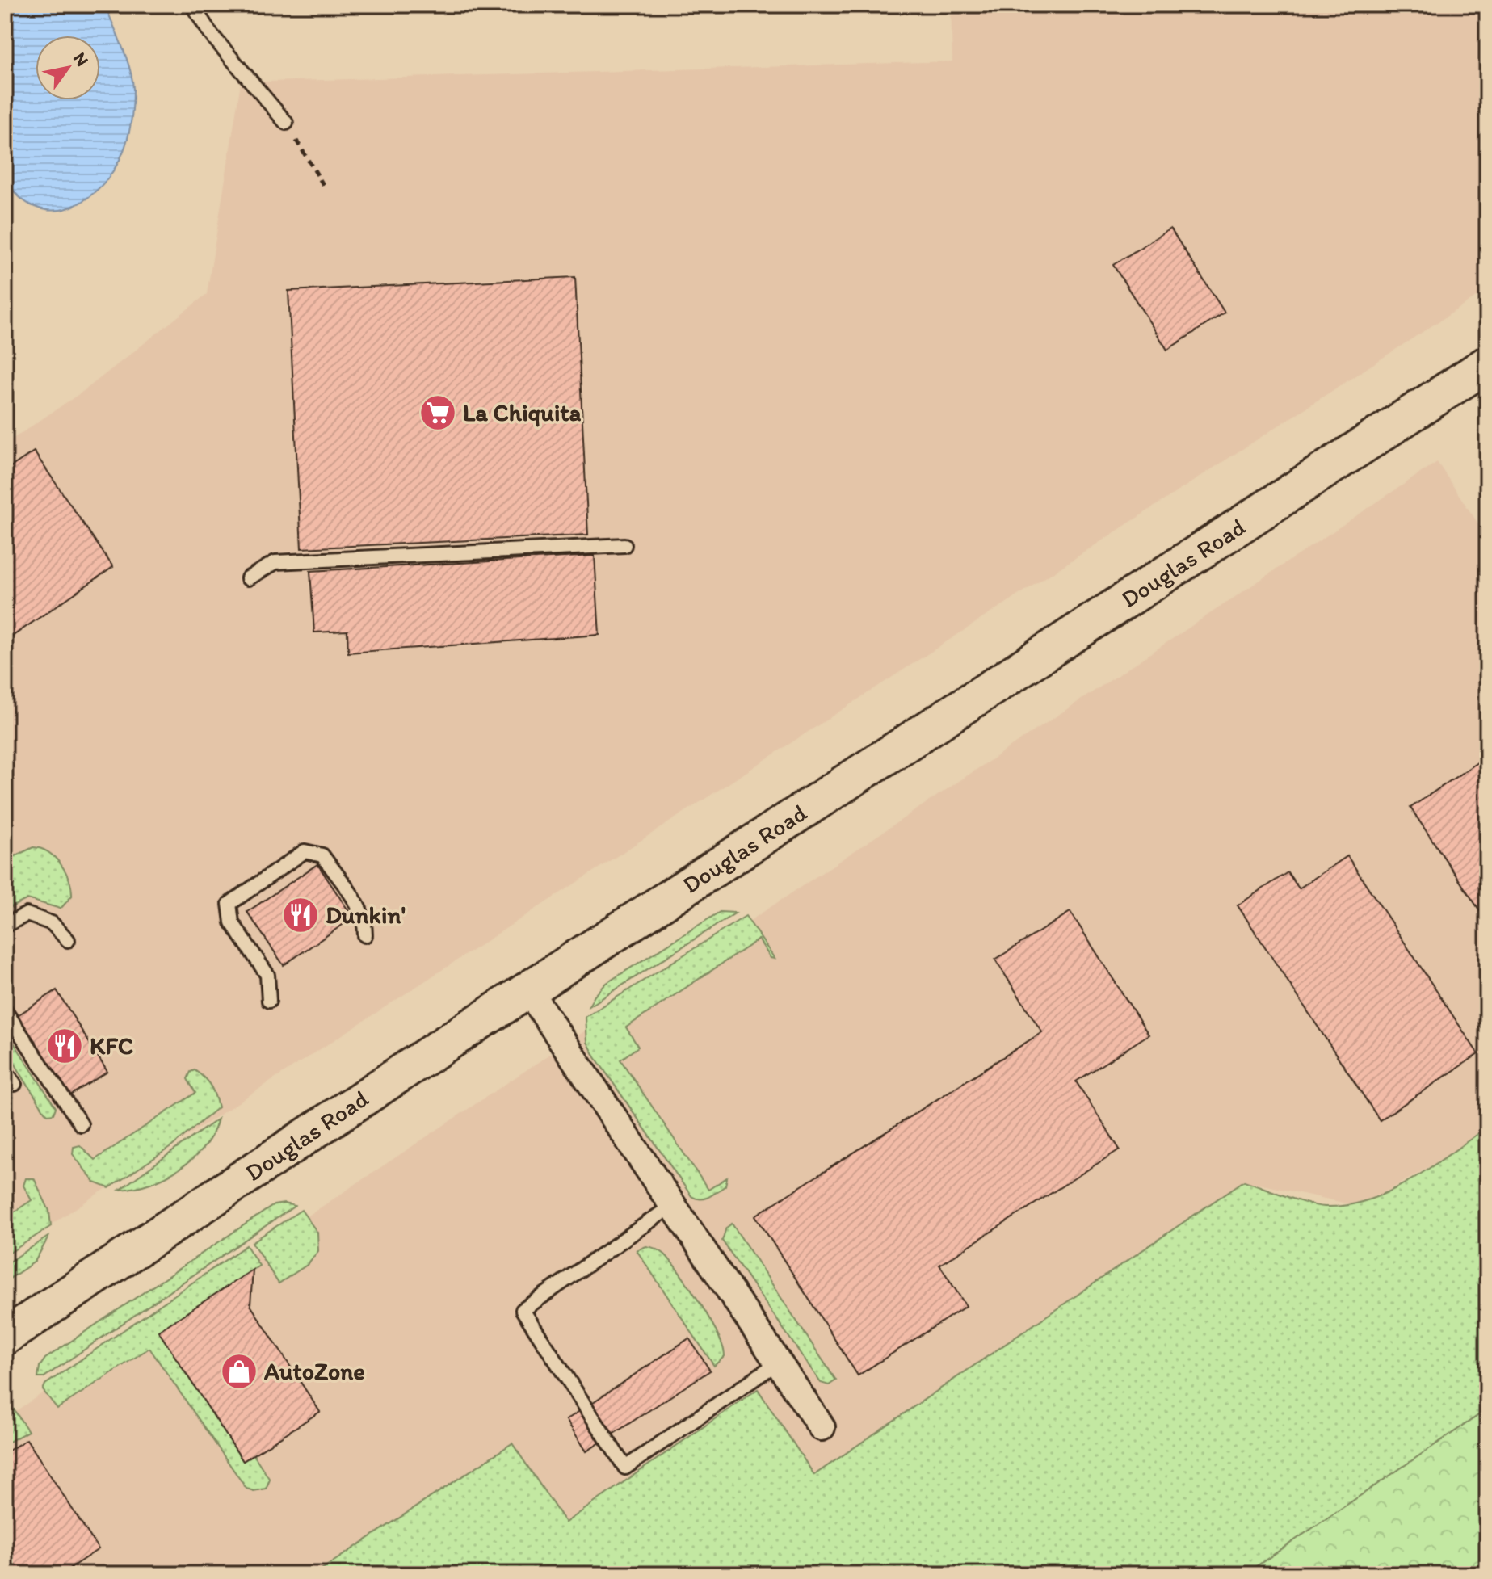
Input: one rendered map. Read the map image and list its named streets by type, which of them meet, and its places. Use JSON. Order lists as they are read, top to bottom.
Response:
{
  "streets": {
    "street": ["Douglas Road"]
  },
  "places": {
    "supermarket": ["La Chiquita"],
    "restaurant": ["Dunkin'", "KFC"],
    "shop": ["AutoZone"]
  },
  "north": "top right"
}
